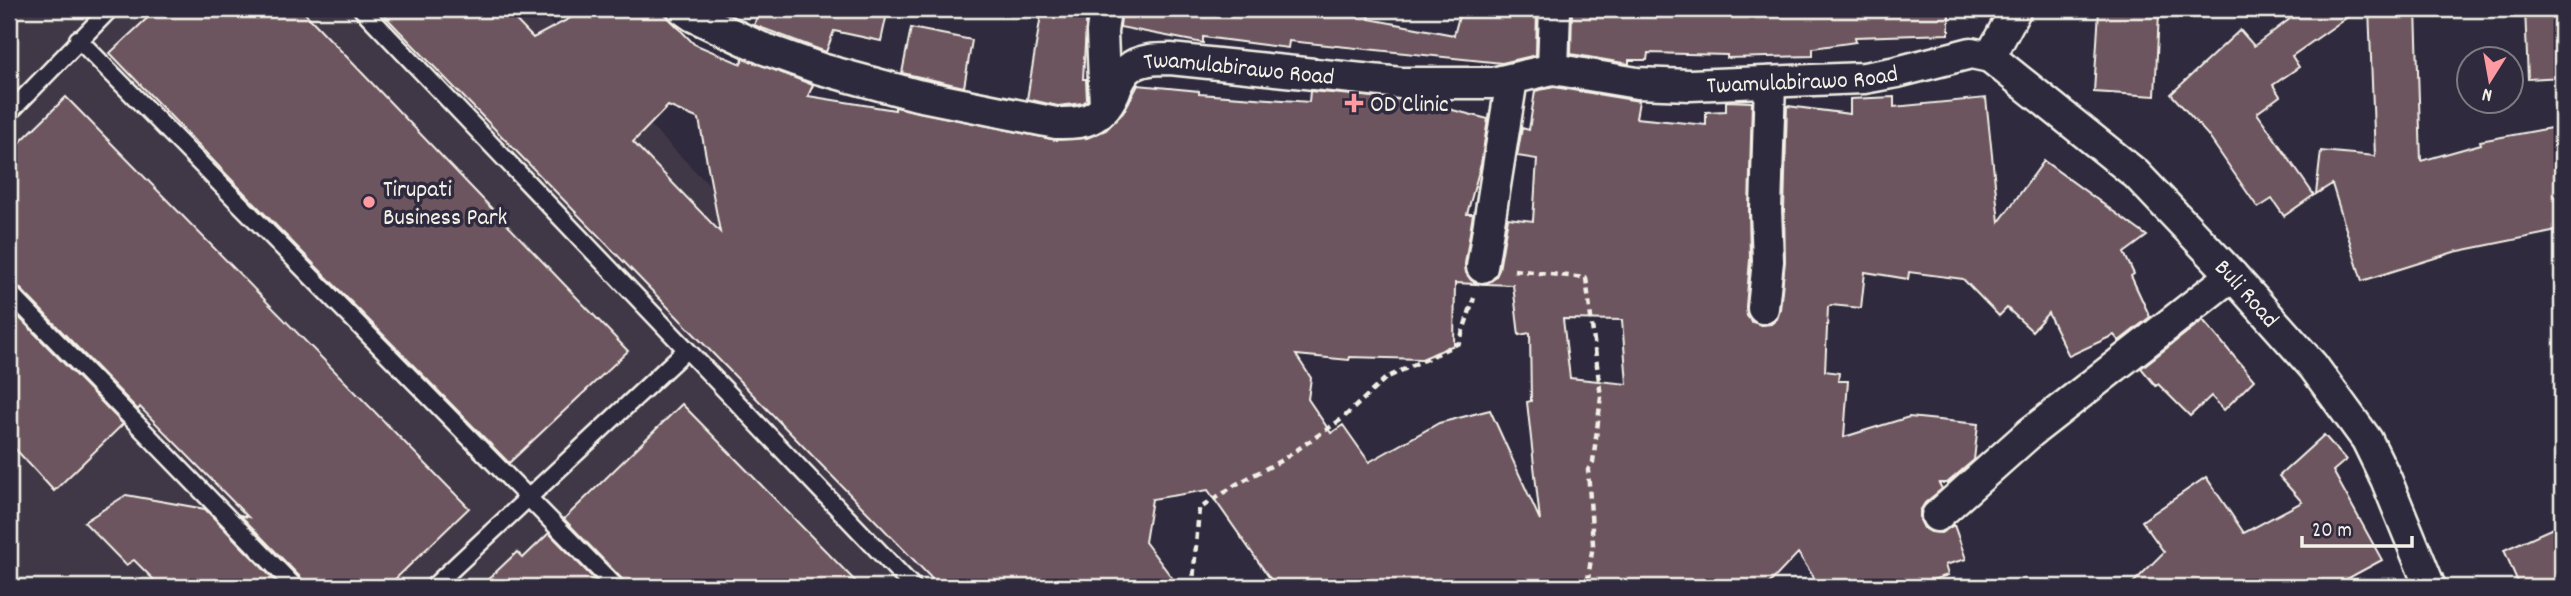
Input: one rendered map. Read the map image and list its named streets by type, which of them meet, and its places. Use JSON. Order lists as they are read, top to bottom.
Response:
{
  "streets": {
    "street": ["Twamulabirawo Road", "Buli Road"]
  },
  "crossings": [
    ["Twamulabirawo Road", "Buli Road"]
  ],
  "places": {
    "health": ["OD Clinic"],
    "other": ["Tirupati Business Park"]
  },
  "scale_bar": "20 m",
  "north": "bottom"
}
